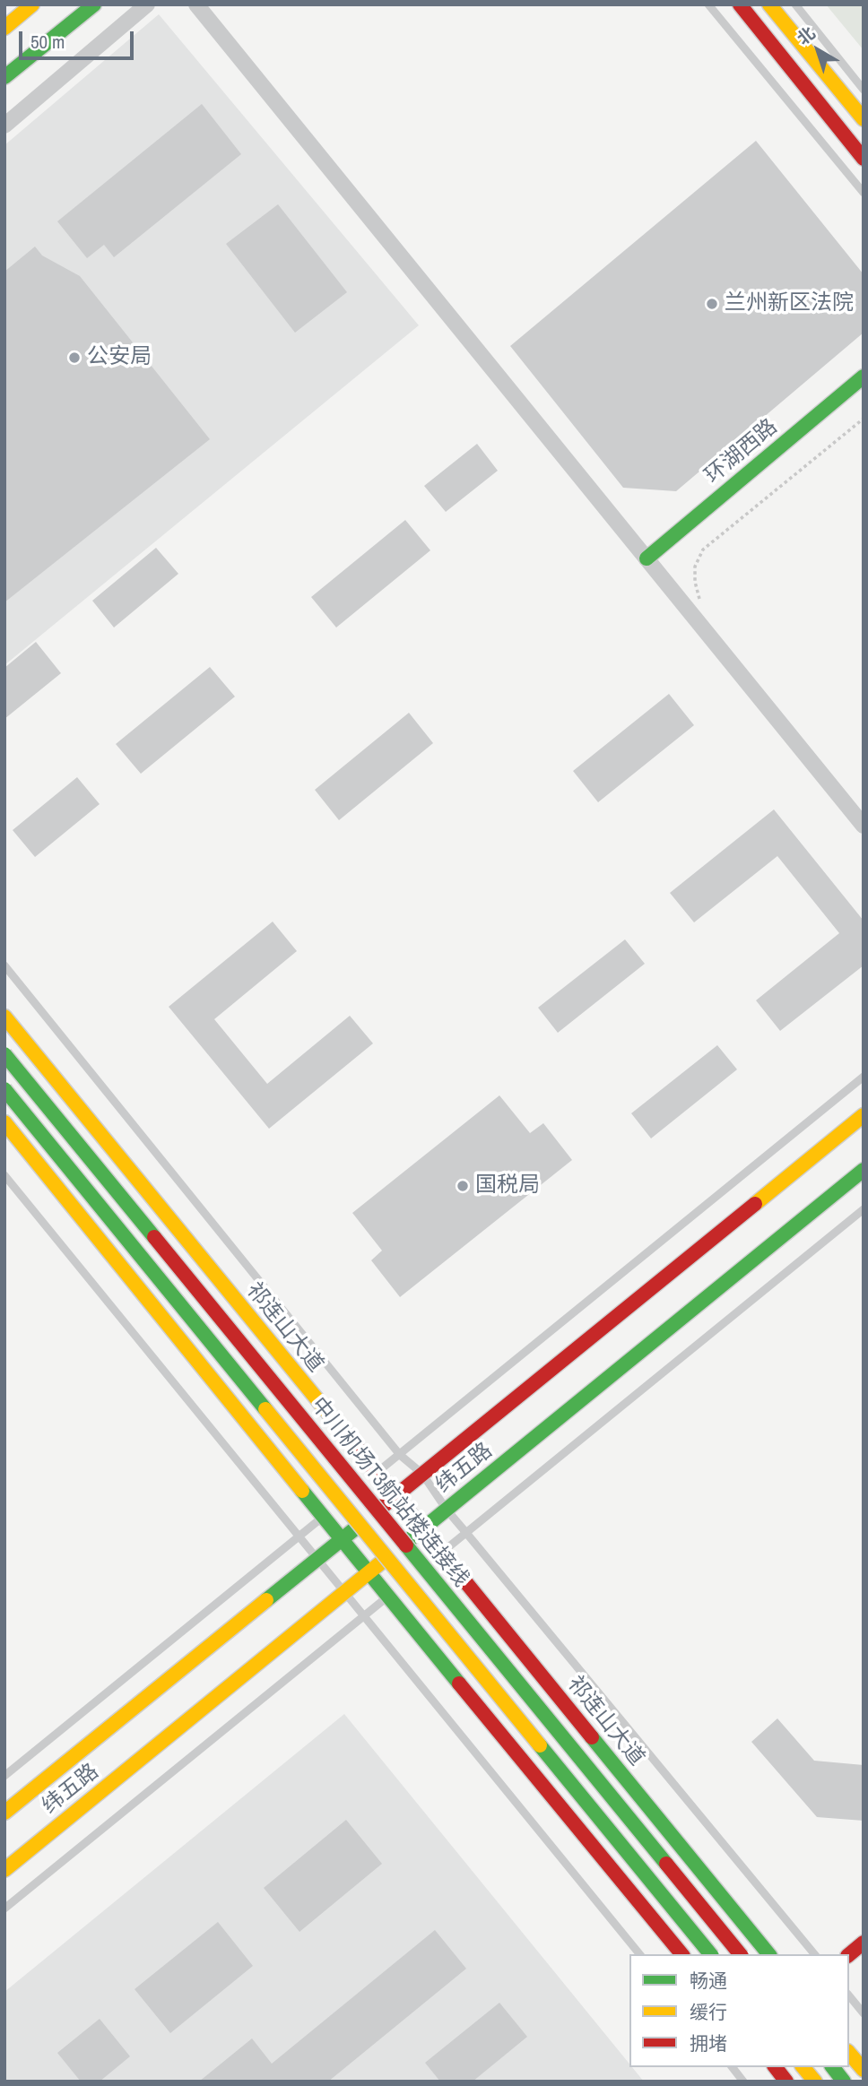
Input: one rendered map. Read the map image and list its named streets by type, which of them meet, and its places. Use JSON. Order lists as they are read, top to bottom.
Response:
{
  "streets": {
    "main road": [
      "环湖西路",
      "祁连山大道",
      "纬五路",
      "中川机场T3航站楼连接线"
    ]
  },
  "crossings": [
    ["祁连山大道", "纬五路"]
  ],
  "places": ["兰州新区法院", "公安局", "国税局"],
  "legend": ["畅通", "缓行", "拥堵"],
  "scale_bar": "50 m",
  "north": "top left"
}
